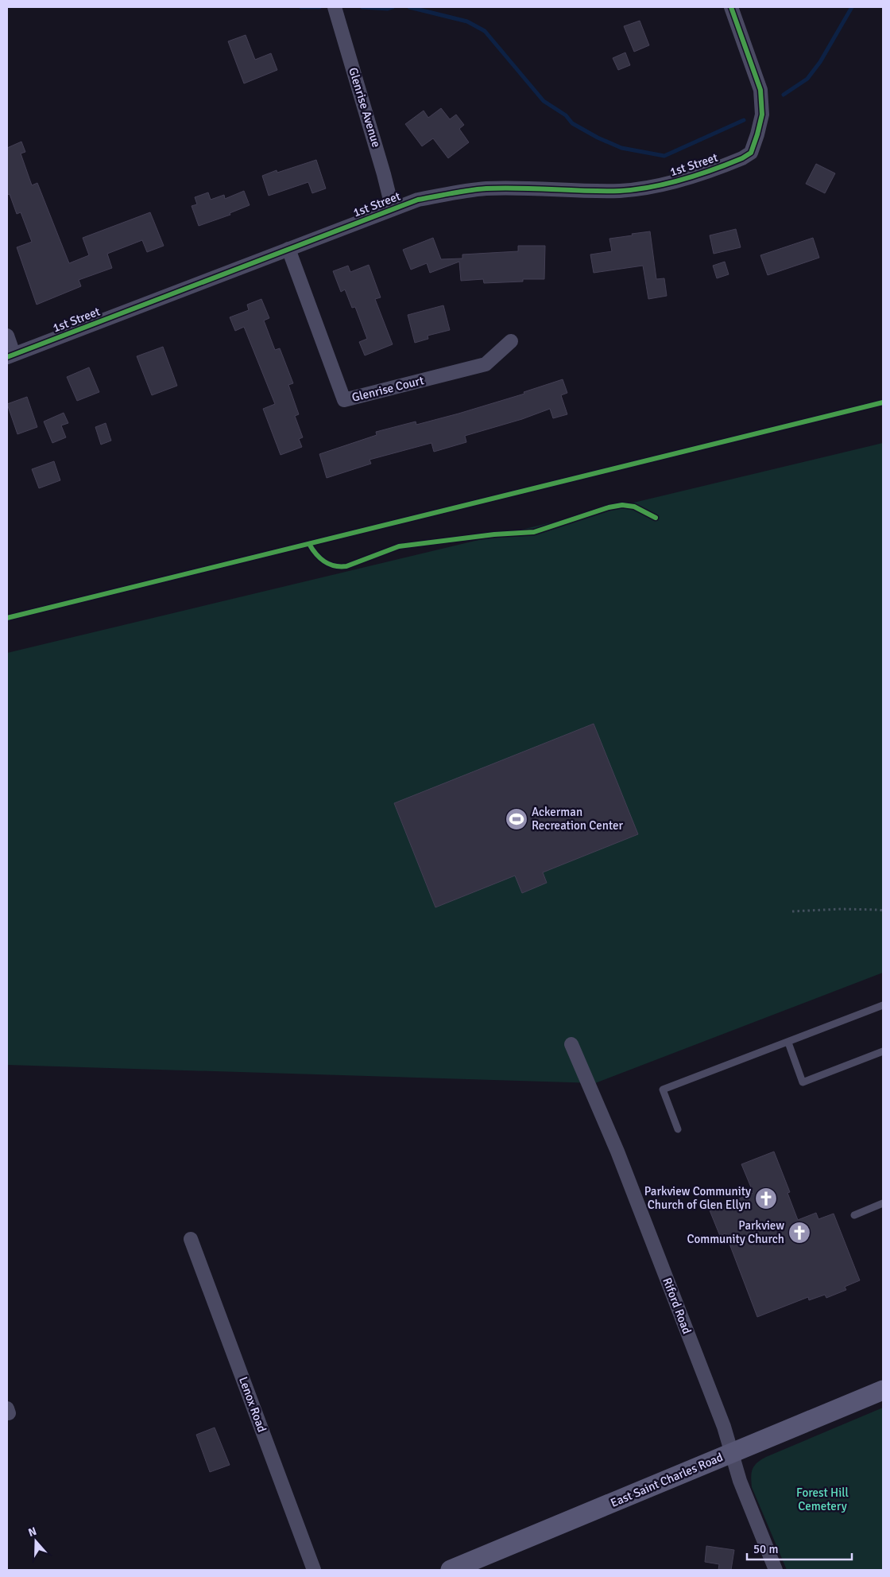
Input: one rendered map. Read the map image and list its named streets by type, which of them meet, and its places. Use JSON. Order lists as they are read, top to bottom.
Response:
{
  "streets": {
    "main road": ["East Saint Charles Road"],
    "street": [
      "Glenrise Avenue",
      "1st Street",
      "Glenrise Court",
      "Riford Road",
      "Lenox Road"
    ]
  },
  "crossings": [
    ["Glenrise Avenue", "1st Street"],
    ["1st Street", "Glenrise Court"],
    ["Riford Road", "East Saint Charles Road"]
  ],
  "parks": ["Forest Hill Cemetery"],
  "places": {
    "sports": ["Ackerman Recreation Center"],
    "church": ["Parkview Community Church of Glen Ellyn", "Parkview Community Church"]
  },
  "scale_bar": "50 m",
  "north": "top"
}
